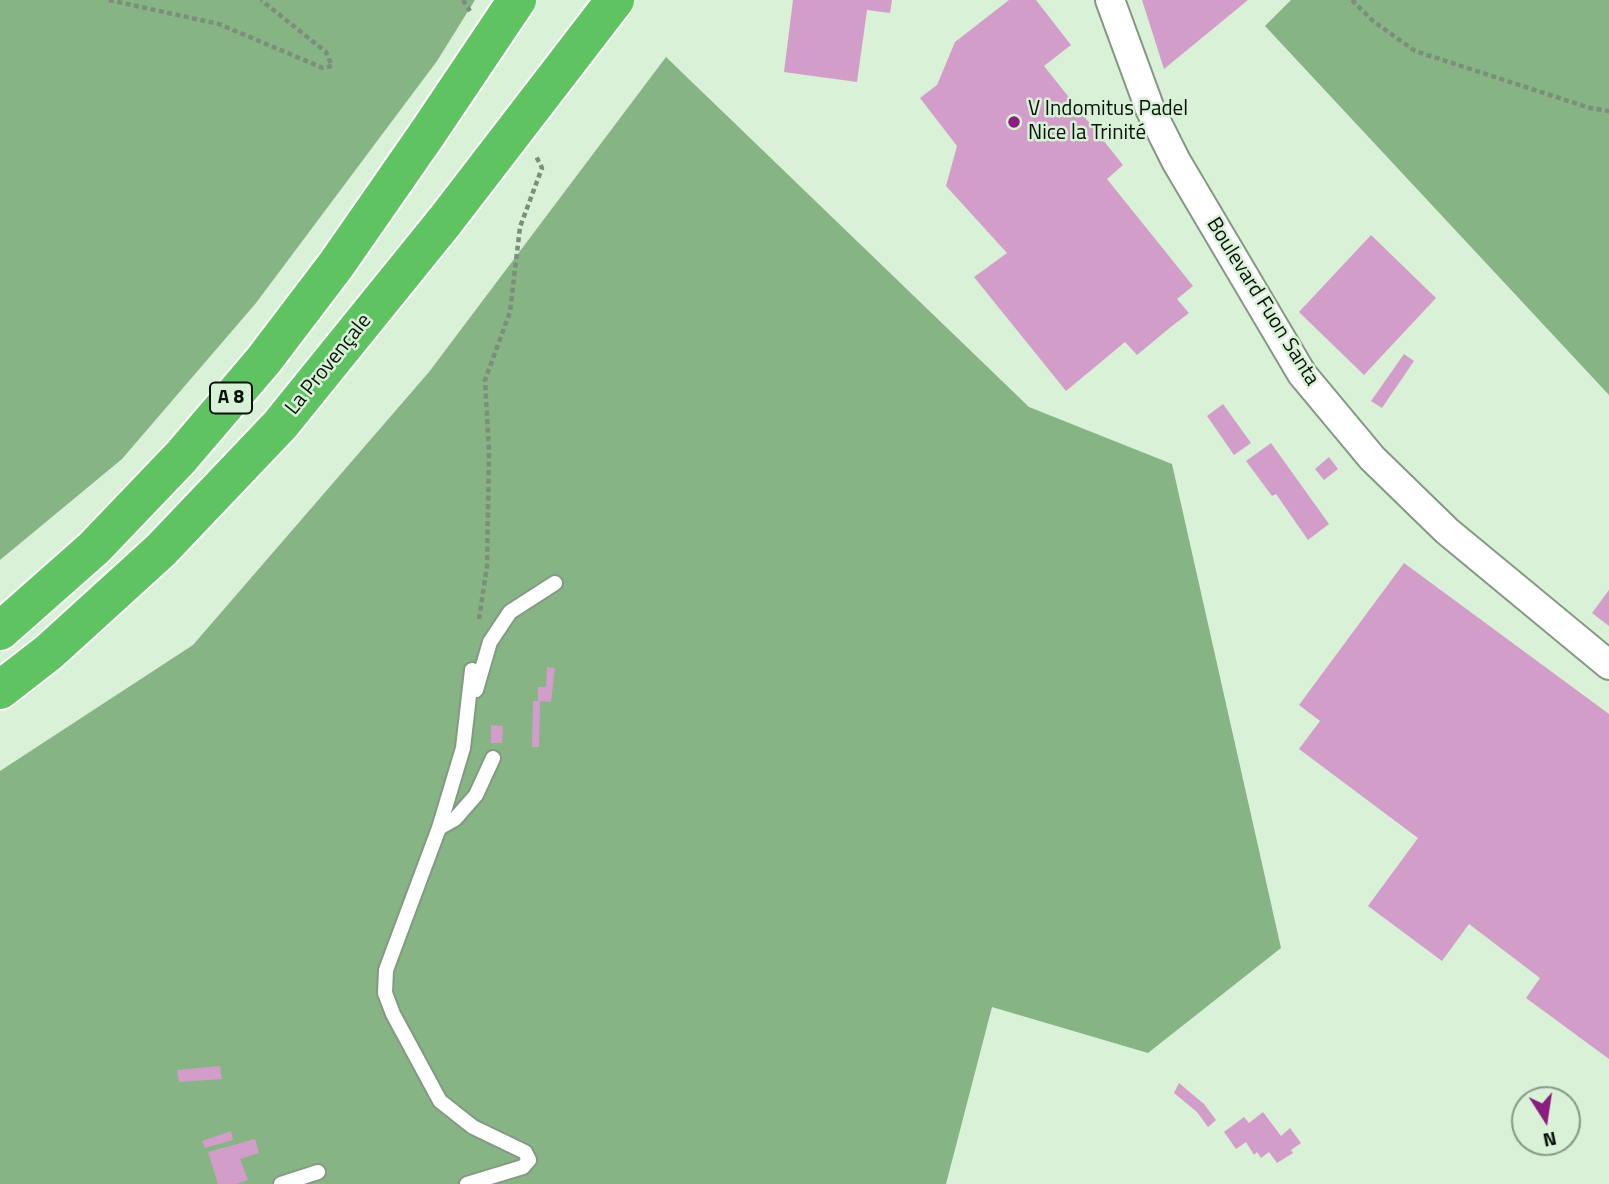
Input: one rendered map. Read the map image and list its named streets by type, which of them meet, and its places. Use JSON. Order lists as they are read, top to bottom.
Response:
{
  "streets": {
    "highway": ["La Provençale", "A 8"],
    "street": ["Boulevard Fuon Santa"]
  },
  "places": ["V Indomitus Padel Nice la Trinité"],
  "north": "bottom"
}
